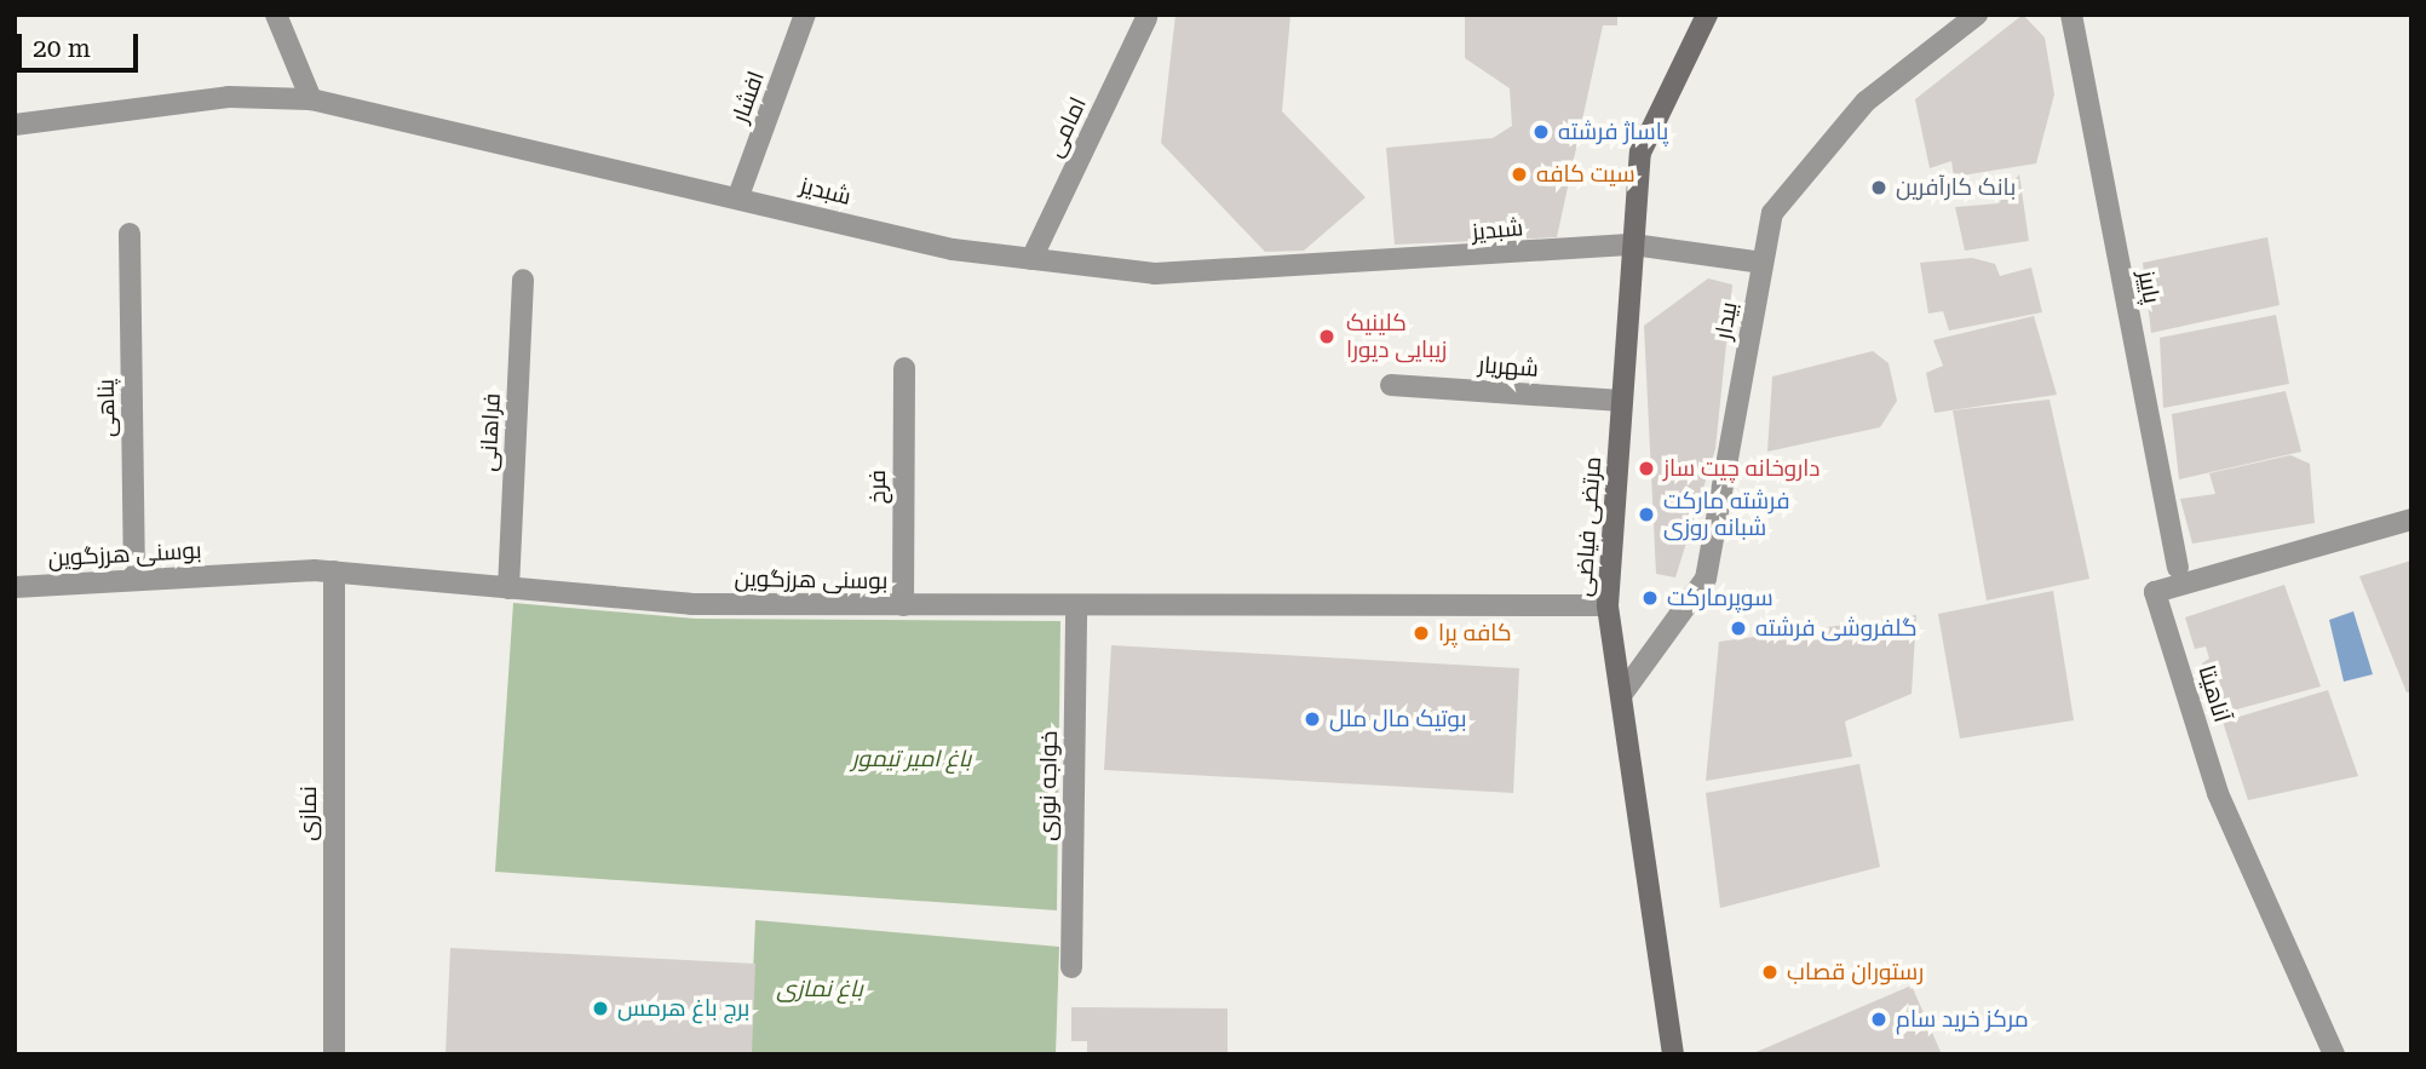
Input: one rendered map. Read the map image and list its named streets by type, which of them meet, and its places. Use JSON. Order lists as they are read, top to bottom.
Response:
{
  "streets": {
    "main road": ["مرتضی فیاضی"],
    "street": [
      "افشار",
      "امامی",
      "شبدیز",
      "پاییز",
      "بیدار",
      "شهریار",
      "پناهی",
      "فراهانی",
      "فرخ",
      "بوسنی هرزگوین",
      "آناهیتا",
      "خواجه نوری",
      "نمازی"
    ]
  },
  "crossings": [
    ["افشار", "شبدیز"],
    ["امامی", "شبدیز"],
    ["شبدیز", "بیدار"],
    ["شبدیز", "مرتضی فیاضی"],
    ["بیدار", "مرتضی فیاضی"],
    ["شهریار", "مرتضی فیاضی"],
    ["پناهی", "بوسنی هرزگوین"],
    ["فراهانی", "بوسنی هرزگوین"],
    ["فرخ", "بوسنی هرزگوین"],
    ["مرتضی فیاضی", "بوسنی هرزگوین"],
    ["بوسنی هرزگوین", "خواجه نوری"],
    ["بوسنی هرزگوین", "نمازی"]
  ],
  "parks": ["باغ امیر تیمور", "باغ نمازی"],
  "places": [
    "پاساژ فرشته",
    "سیت کافه",
    "بانک کارآفرین",
    "کلینیک زیبایی دیورا",
    "داروخانه چیت ساز",
    "فرشته مارکت شبانه روزی",
    "سوپرمارکت",
    "گلفروشی فرشته",
    "کافه پرا",
    "بوتیک مال ملل",
    "رستوران قصاب",
    "برج باغ هرمس",
    "مرکز خرید سام"
  ],
  "scale_bar": "20 m"
}
